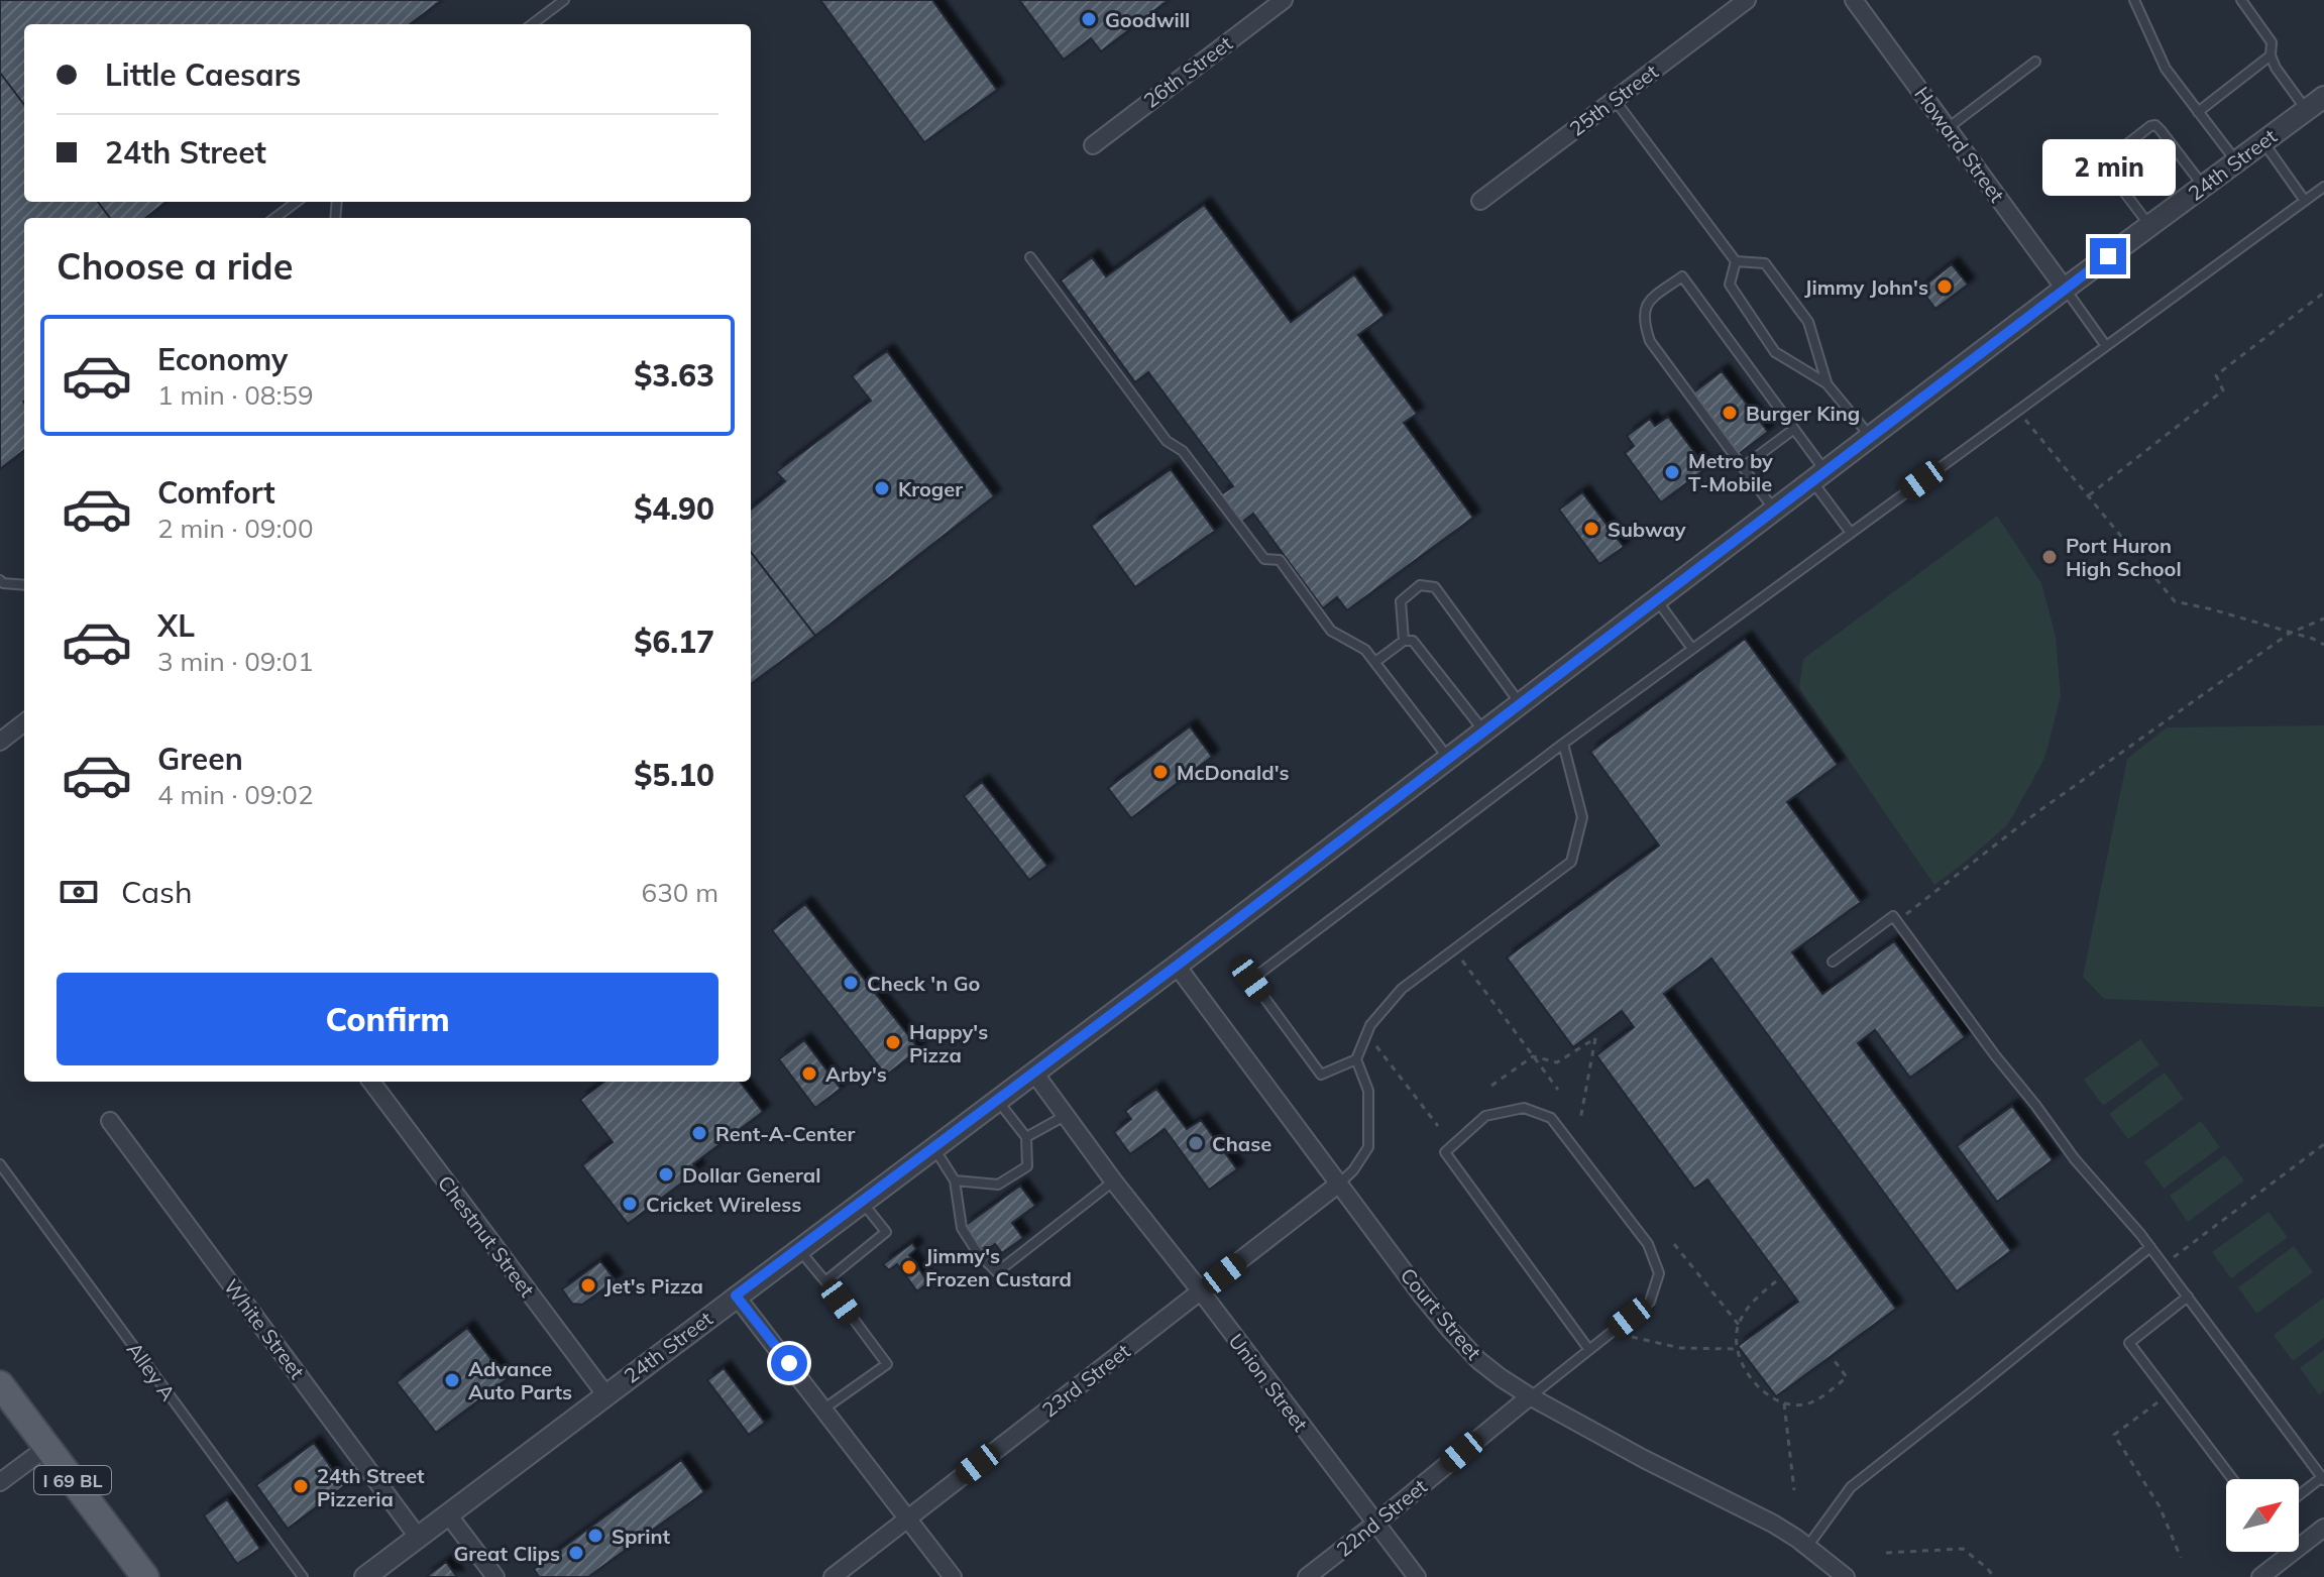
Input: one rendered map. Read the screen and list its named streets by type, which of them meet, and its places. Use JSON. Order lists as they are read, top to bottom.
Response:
{
  "streets": {
    "main road": ["I 69 BL"],
    "street": [
      "26th Street",
      "25th Street",
      "Howard Street",
      "24th Street",
      "Chestnut Street",
      "Court Street",
      "White Street",
      "23rd Street",
      "Union Street",
      "22nd Street"
    ],
    "lane": ["Alley A"]
  },
  "crossings": [
    ["Howard Street", "24th Street"],
    ["24th Street", "Chestnut Street"],
    ["24th Street", "Court Street"],
    ["24th Street", "White Street"],
    ["24th Street", "Union Street"],
    ["Court Street", "23rd Street"],
    ["Court Street", "22nd Street"],
    ["23rd Street", "Union Street"],
    ["Union Street", "22nd Street"]
  ],
  "places": [
    "Goodwill",
    "Jimmy John's",
    "Burger King",
    "Metro by T-Mobile",
    "Kroger",
    "Subway",
    "Port Huron High School",
    "McDonald's",
    "Check 'n Go",
    "Happy's Pizza",
    "Arby's",
    "Rent-A-Center",
    "Chase",
    "Dollar General",
    "Cricket Wireless",
    "Jimmy's Frozen Custard",
    "Jet's Pizza",
    "Advance Auto Parts",
    "24th Street Pizzeria",
    "Sprint",
    "Great Clips"
  ],
  "north": "top right",
  "page": {
    "banner": ["Little Caesars", "24th Street"],
    "bubble": "2 min",
    "heading": "Choose a ride",
    "list": [
      {
        "name": "Economy",
        "note": "1 min · 08:59",
        "value": "$3.63"
      },
      {
        "name": "Comfort",
        "note": "2 min · 09:00",
        "value": "$4.90"
      },
      {
        "name": "XL",
        "note": "3 min · 09:01",
        "value": "$6.17"
      },
      {
        "name": "Green",
        "note": "4 min · 09:02",
        "value": "$5.10"
      }
    ],
    "pay": ["Cash", "630 m"],
    "buttons": "Confirm"
  }
}
